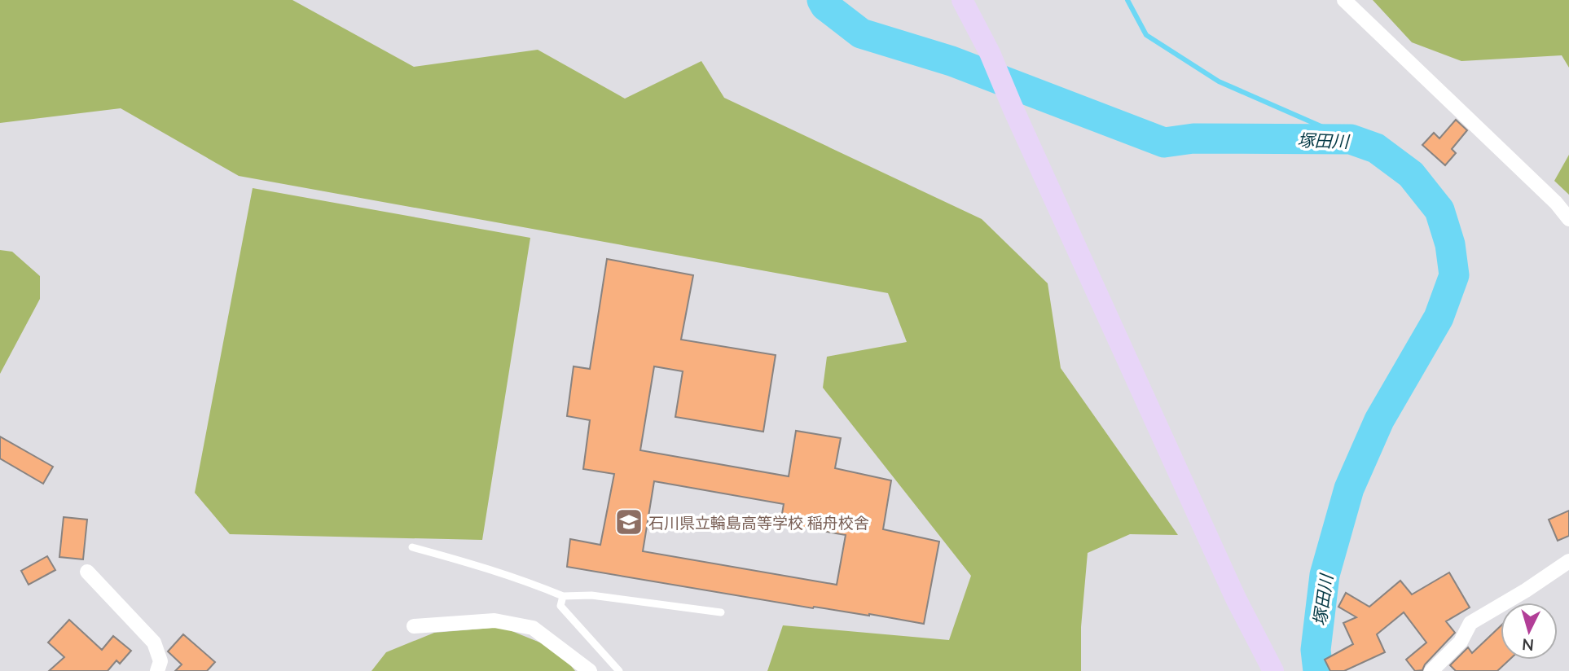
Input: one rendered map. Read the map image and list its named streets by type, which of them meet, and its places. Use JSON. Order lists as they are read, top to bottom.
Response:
{
  "water": ["塚田川"],
  "places": {
    "school or university": ["石川県立輪島高等学校 稲舟校舎"]
  },
  "north": "bottom"
}
